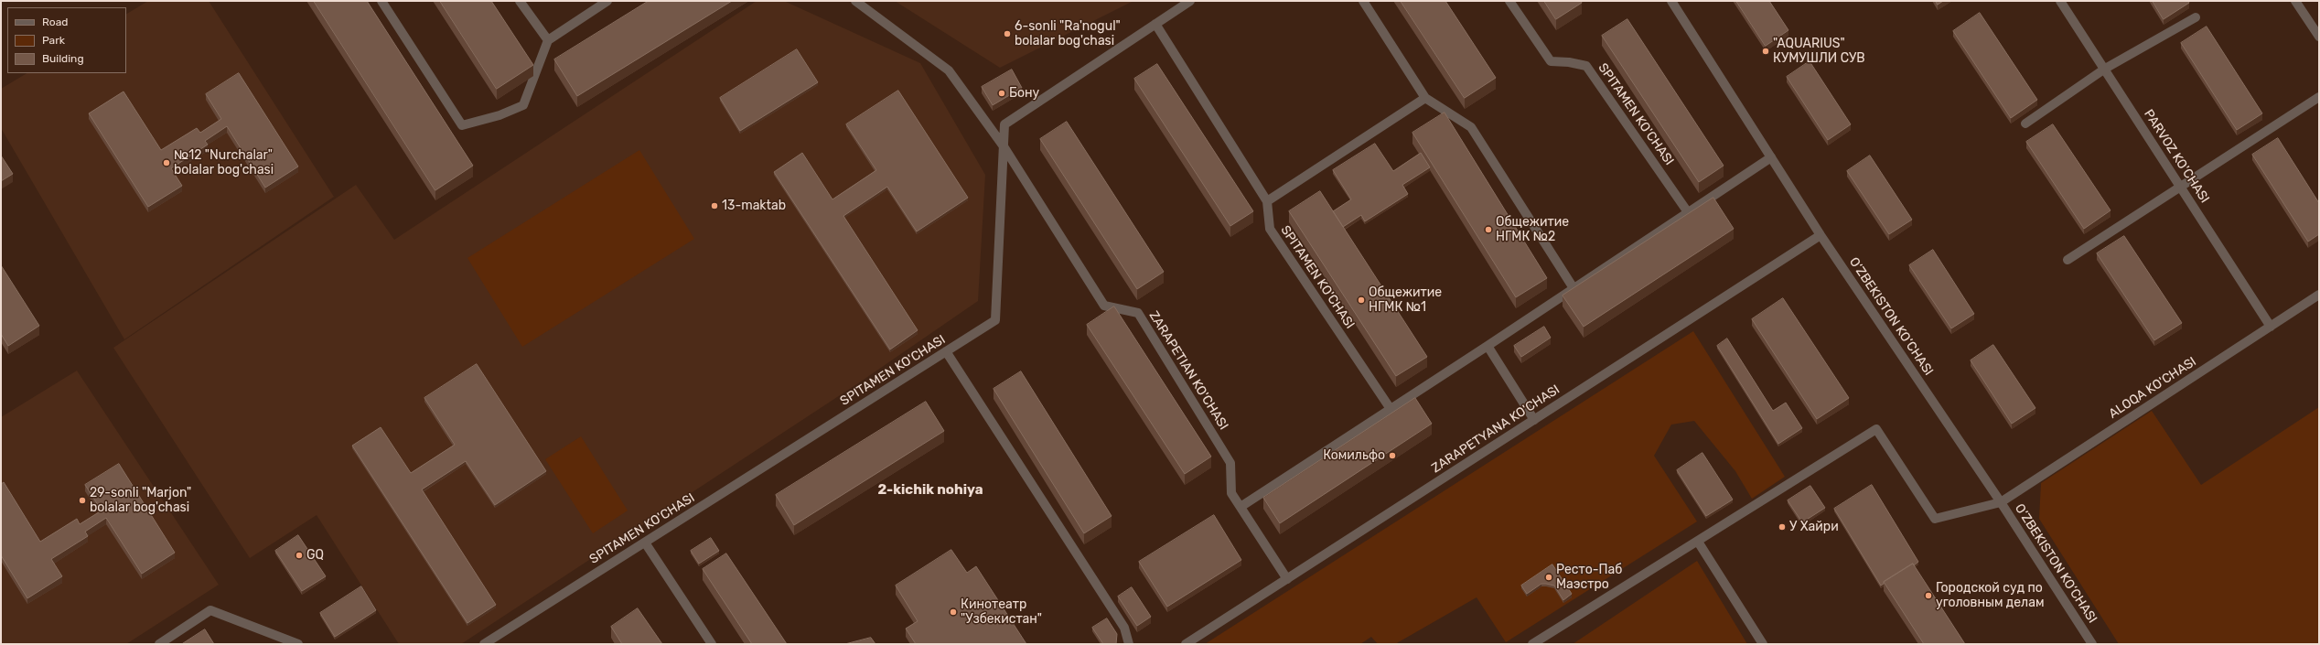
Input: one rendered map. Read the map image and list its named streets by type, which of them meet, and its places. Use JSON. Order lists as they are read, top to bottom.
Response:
{
  "streets": {
    "street": [
      "SPITAMEN KO'CHASI",
      "PARVOZ KO'CHASI",
      "O‘ZBEKISTON KO‘CHASI",
      "ZARAPETIAN KO'CHASI",
      "ALOQA KO'CHASI",
      "ZARAPETYANA KO'CHASI"
    ]
  },
  "crossings": [
    ["SPITAMEN KO'CHASI", "ZARAPETIAN KO'CHASI"],
    ["PARVOZ KO'CHASI", "ALOQA KO'CHASI"],
    ["O‘ZBEKISTON KO‘CHASI", "ALOQA KO'CHASI"],
    ["O‘ZBEKISTON KO‘CHASI", "ZARAPETYANA KO'CHASI"],
    ["ZARAPETIAN KO'CHASI", "ZARAPETYANA KO'CHASI"]
  ],
  "districts": ["2-kichik nohiya"],
  "places": [
    "6-sonli \"Ra'nogul\" bolalar bog'chasi",
    "\"AQUARIUS\" КУМУШЛИ СУВ",
    "Бону",
    "№12 \"Nurchalar\" bolalar bog'chasi",
    "13-maktab",
    "Общежитие НГМК №2",
    "Общежитие НГМК №1",
    "Комильфо",
    "29-sonli \"Marjon\" bolalar bog'chasi",
    "У Хайри",
    "GQ",
    "Ресто-Паб Маэстро",
    "Городской суд по уголовным делам",
    "Кинотеатр \"Узбекистан\""
  ],
  "legend": ["Road", "Park", "Building"]
}
